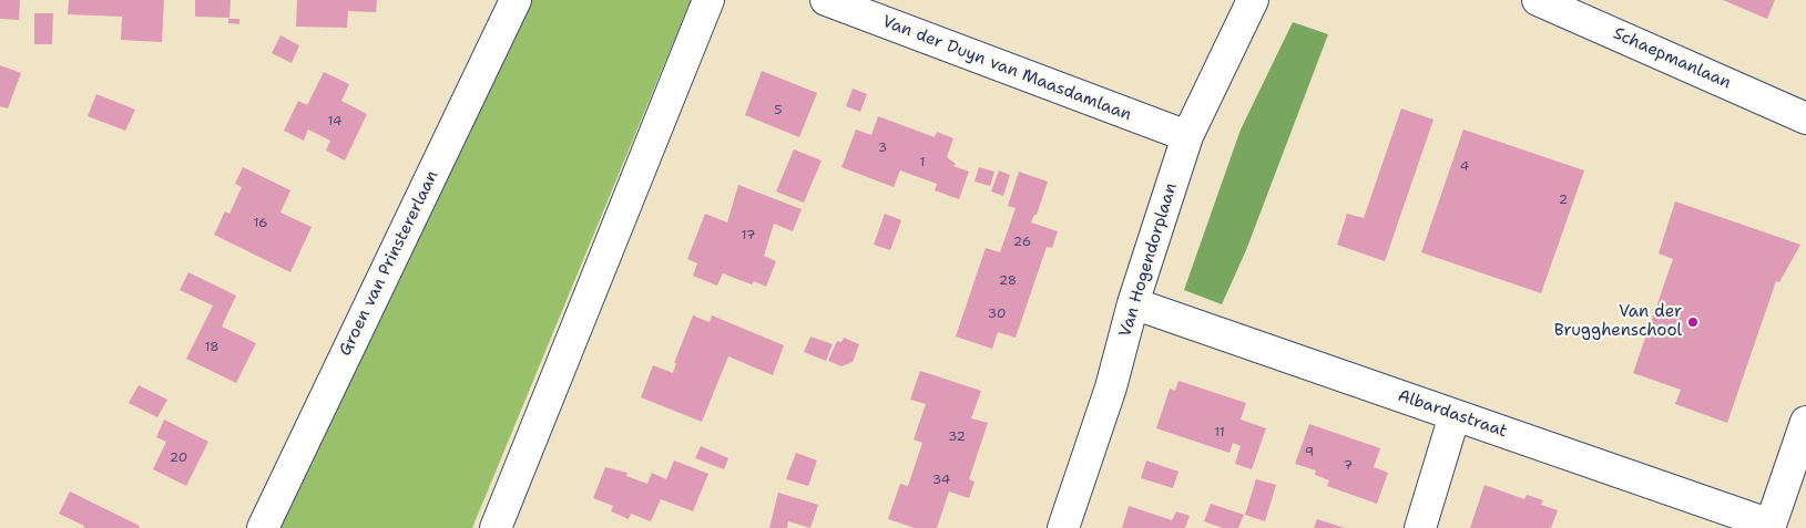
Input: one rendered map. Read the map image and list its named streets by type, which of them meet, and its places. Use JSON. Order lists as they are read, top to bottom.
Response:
{
  "streets": {
    "street": [
      "Schaepmanlaan",
      "Van der Duyn van Maasdamlaan",
      "Van Hogendorplaan",
      "Groen van Prinstererlaan",
      "Albardastraat"
    ]
  },
  "crossings": [
    ["Van der Duyn van Maasdamlaan", "Van Hogendorplaan"],
    ["Van Hogendorplaan", "Albardastraat"]
  ],
  "places": ["Van der Brugghenschool"],
  "house_numbers": [
    "5",
    "14",
    "3",
    "1",
    "4",
    "2",
    "16",
    "17",
    "26",
    "28",
    "30",
    "18",
    "11",
    "32",
    "9",
    "20",
    "7",
    "34"
  ]
}
